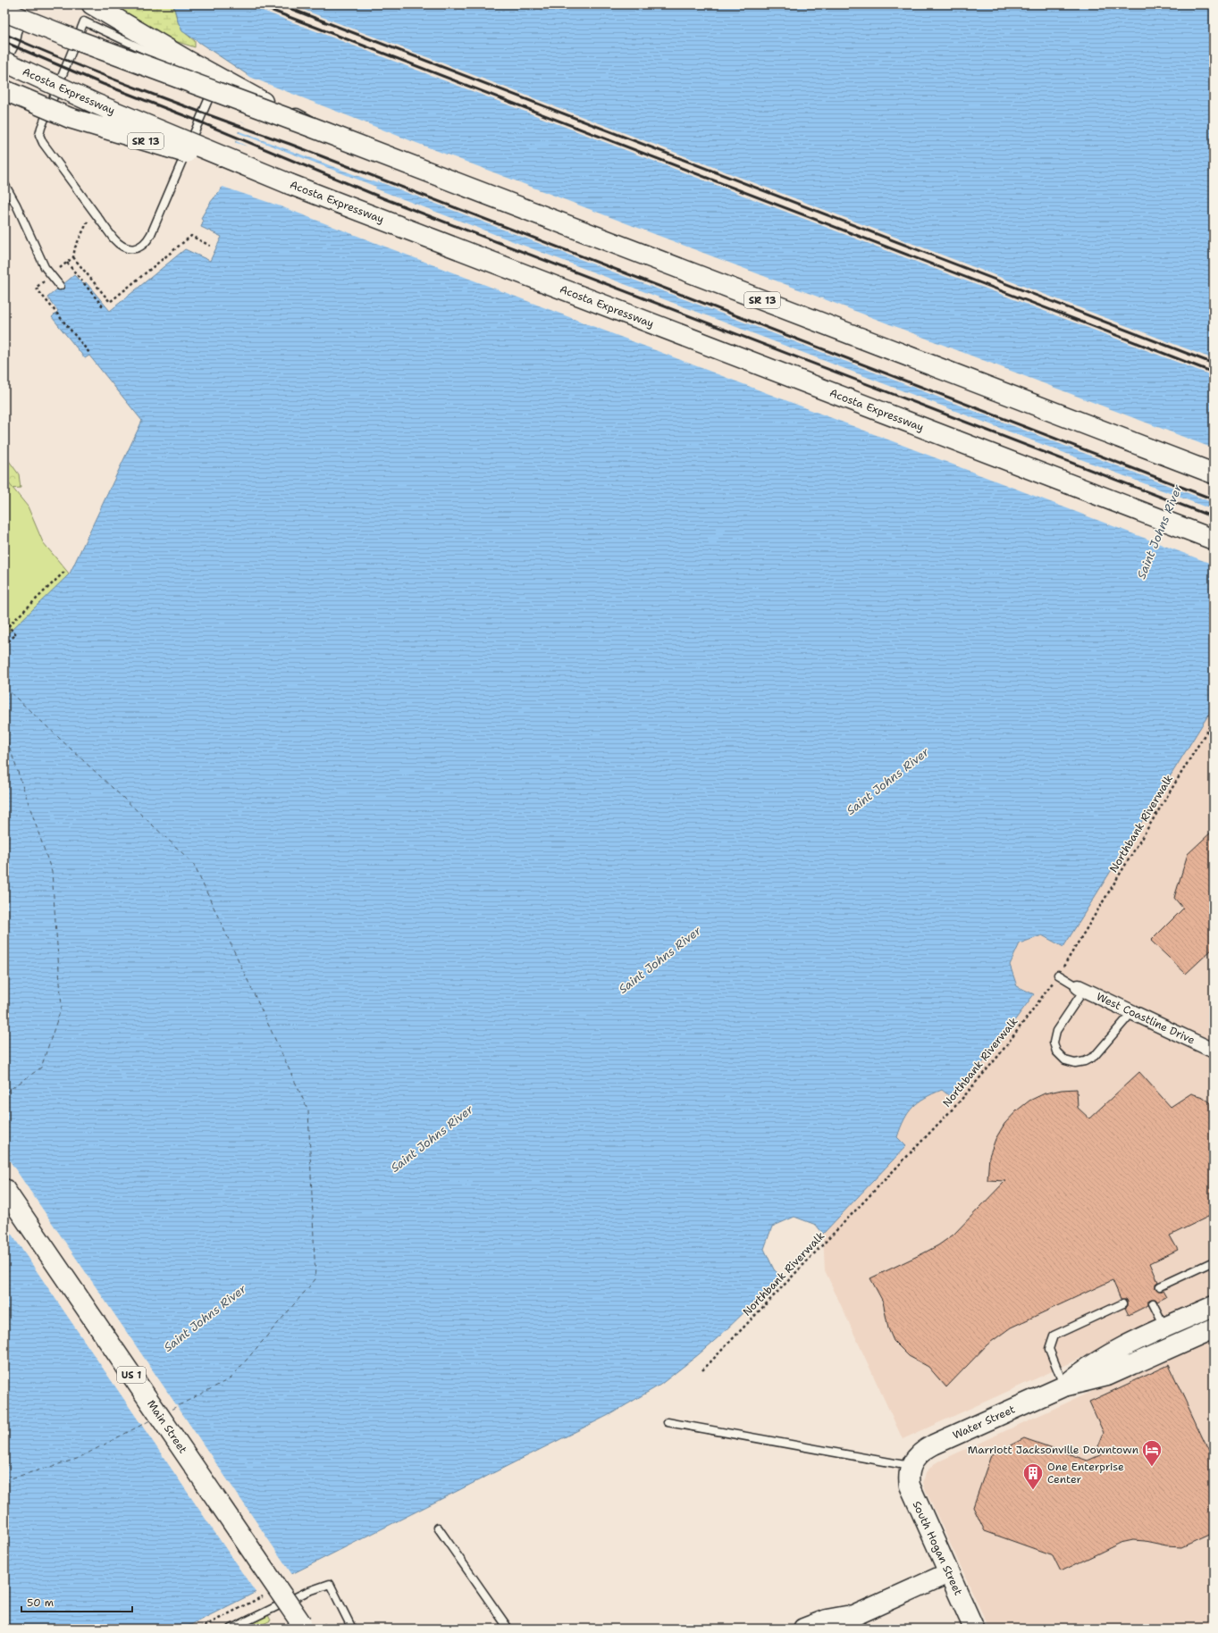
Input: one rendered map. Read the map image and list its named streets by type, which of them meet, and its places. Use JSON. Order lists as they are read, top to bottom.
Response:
{
  "streets": {
    "main road": [
      "Acosta Expressway",
      "SR 13",
      "US 1",
      "Water Street",
      "Main Street",
      "South Hogan Street"
    ],
    "street": ["West Coastline Drive"],
    "path": ["Northbank Riverwalk"]
  },
  "crossings": [
    ["Acosta Expressway", "SR 13"],
    ["Water Street", "South Hogan Street"]
  ],
  "water": ["Saint Johns River"],
  "places": {
    "hotel": ["Marriott Jacksonville Downtown"],
    "building": ["One Enterprise Center"]
  },
  "scale_bar": "50 m"
}
